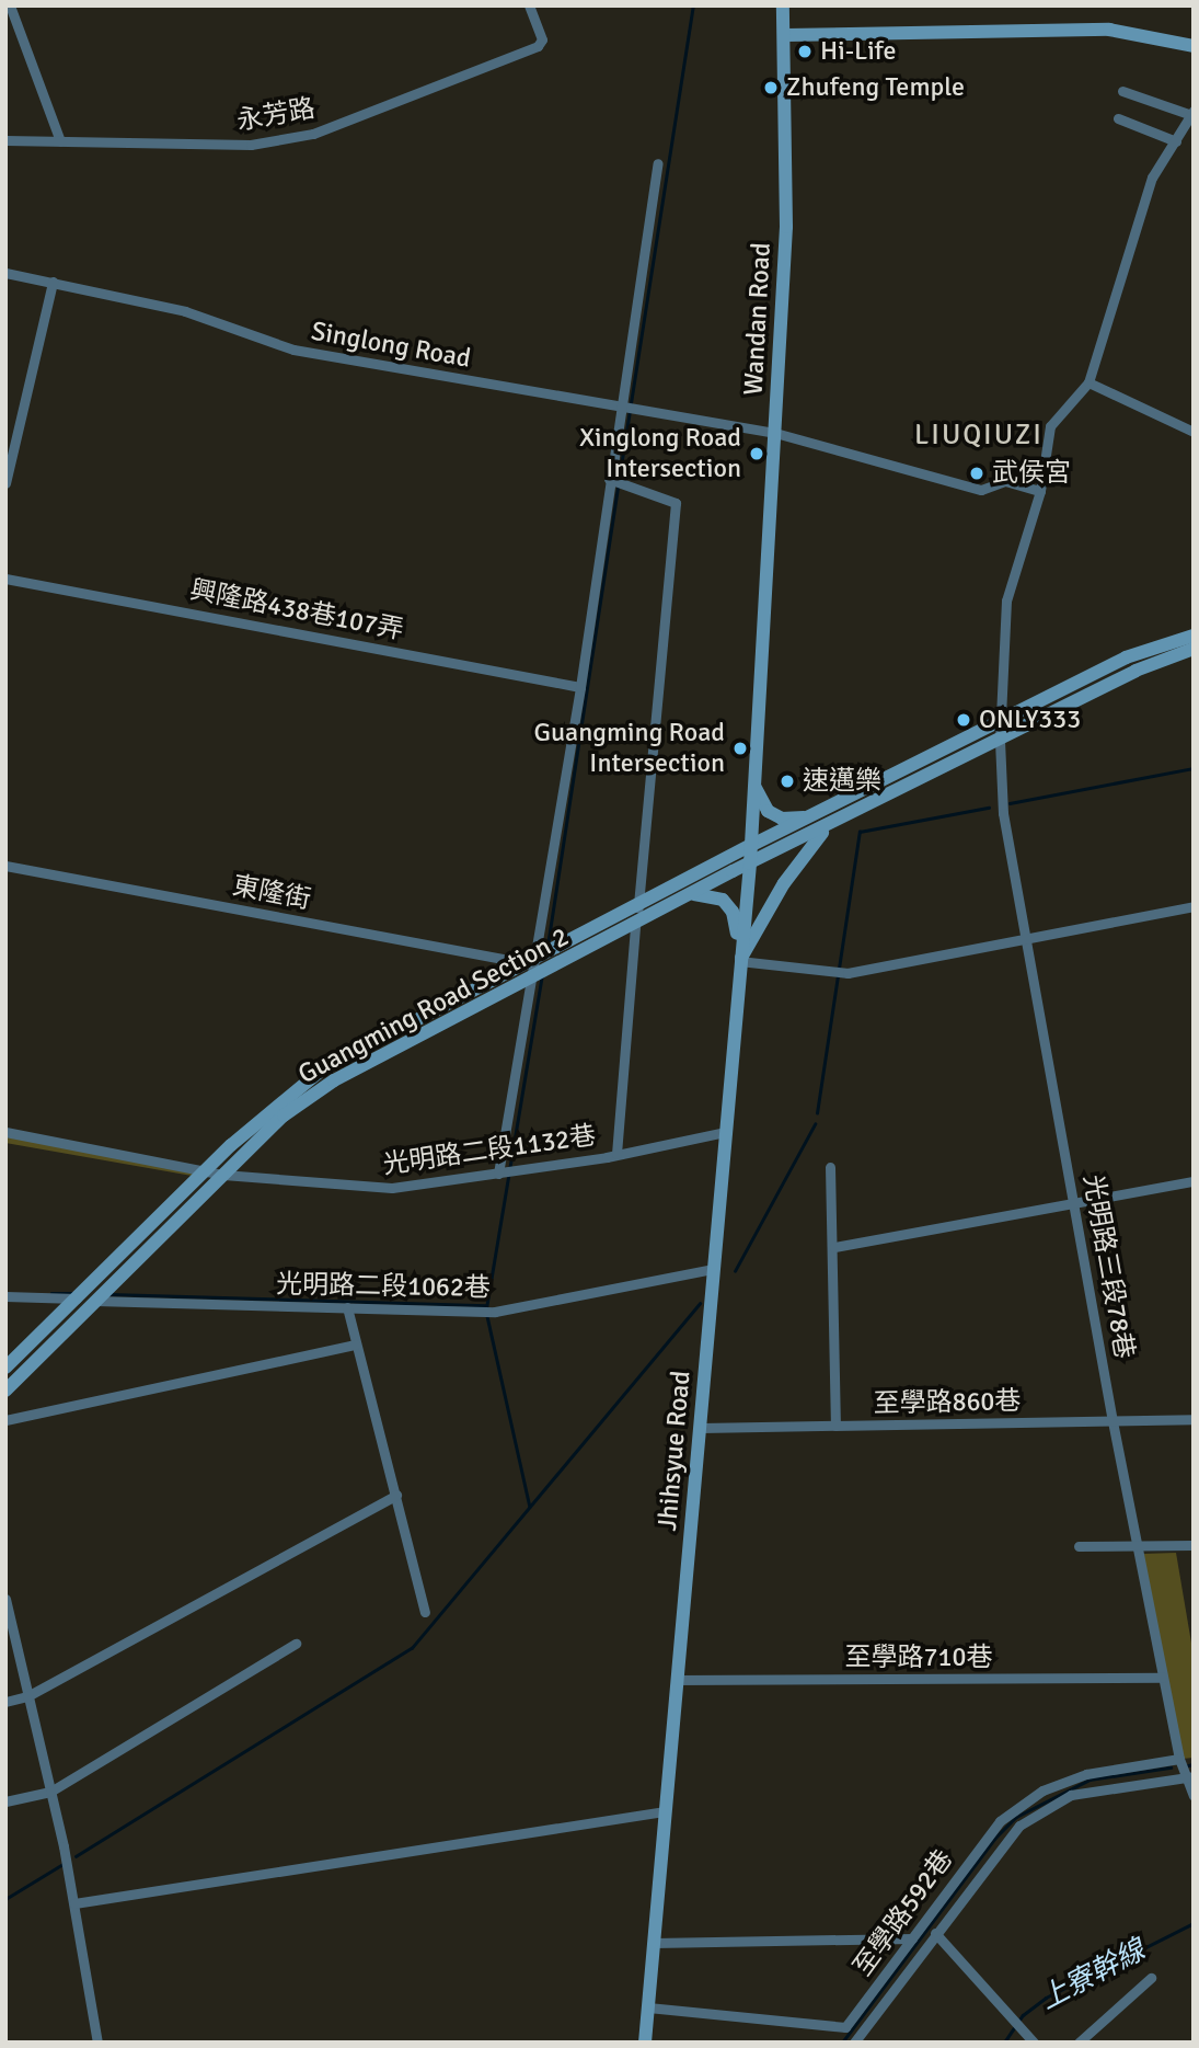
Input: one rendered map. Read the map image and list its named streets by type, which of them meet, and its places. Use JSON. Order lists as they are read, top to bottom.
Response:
{
  "streets": {
    "street": [
      "永芳路",
      "Wandan Road",
      "Singlong Road",
      "興隆路438巷107弄",
      "東隆街",
      "Guangming Road Section 2",
      "光明路二段1132巷",
      "光明路三段78巷",
      "光明路二段1062巷",
      "至學路860巷",
      "Jhihsyue Road",
      "至學路710巷",
      "至學路592巷"
    ]
  },
  "crossings": [
    ["Wandan Road", "Singlong Road"],
    ["Wandan Road", "Guangming Road Section 2"],
    ["Wandan Road", "Jhihsyue Road"],
    ["Singlong Road", "光明路三段78巷"],
    ["東隆街", "Guangming Road Section 2"],
    ["Guangming Road Section 2", "光明路二段1132巷"],
    ["Guangming Road Section 2", "光明路三段78巷"],
    ["Guangming Road Section 2", "光明路二段1062巷"],
    ["Guangming Road Section 2", "Jhihsyue Road"],
    ["光明路二段1132巷", "Jhihsyue Road"],
    ["光明路三段78巷", "至學路860巷"],
    ["光明路三段78巷", "至學路710巷"],
    ["光明路三段78巷", "至學路592巷"],
    ["光明路二段1062巷", "Jhihsyue Road"],
    ["至學路860巷", "Jhihsyue Road"],
    ["Jhihsyue Road", "至學路710巷"],
    ["Jhihsyue Road", "至學路592巷"]
  ],
  "districts": ["LIUQIUZI"],
  "water": ["上寮幹線"],
  "places": [
    "Hi-Life",
    "Zhufeng Temple",
    "Xinglong Road Intersection",
    "武侯宮",
    "ONLY333",
    "Guangming Road Intersection",
    "速邁樂"
  ]
}
